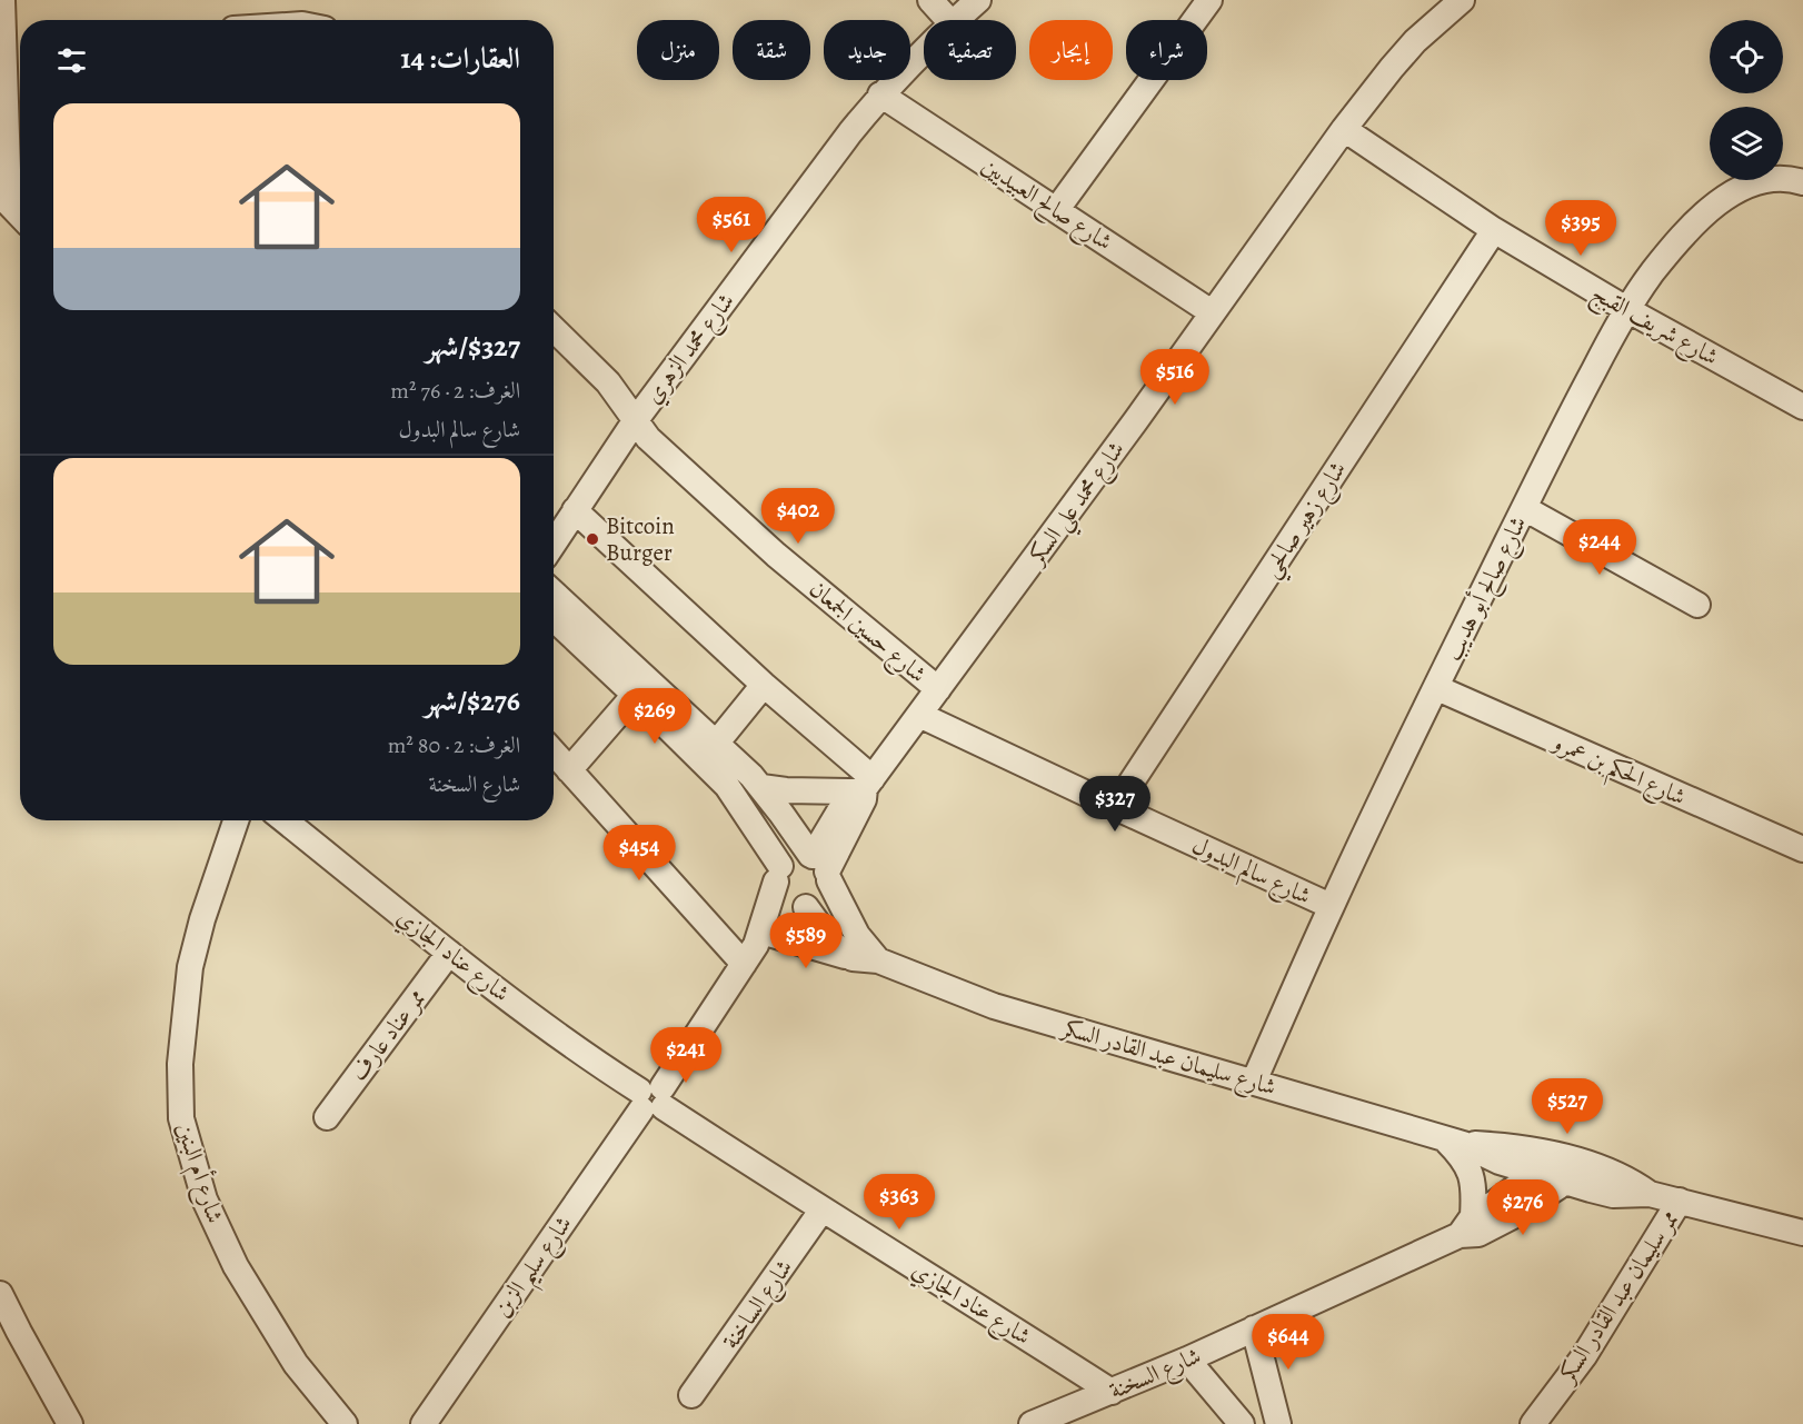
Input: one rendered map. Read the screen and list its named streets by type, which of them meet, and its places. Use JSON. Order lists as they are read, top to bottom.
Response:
{
  "streets": {
    "street": [
      "شارع صالح العبيديين",
      "شارع شريف القبج",
      "شارع محمد الزهري",
      "شارع محمد علي السكر",
      "شارع زهير صالحي",
      "شارع صالح أبو هديب",
      "شارع حسين الجمعان",
      "شارع الحكم بن عمرو",
      "شارع سالم البدول",
      "شارع عناد الجازي",
      "ممر عناد عارف",
      "شارع سليمان عبد القادر السكر",
      "شارع أم البنين",
      "شارع سليم الزبن",
      "ممر سليمان عبد القادر السكر",
      "شارع الساخنة",
      "شارع السخنة"
    ]
  },
  "crossings": [
    ["شارع صالح العبيديين", "شارع محمد الزهري"],
    ["شارع صالح العبيديين", "شارع محمد علي السكر"],
    ["شارع شريف القبج", "شارع محمد علي السكر"],
    ["شارع شريف القبج", "شارع زهير صالحي"],
    ["شارع شريف القبج", "شارع صالح أبو هديب"],
    ["شارع محمد الزهري", "شارع حسين الجمعان"],
    ["شارع محمد علي السكر", "شارع حسين الجمعان"],
    ["شارع محمد علي السكر", "شارع سالم البدول"],
    ["شارع محمد علي السكر", "شارع سليمان عبد القادر السكر"],
    ["شارع محمد علي السكر", "شارع سليم الزبن"],
    ["شارع زهير صالحي", "شارع سالم البدول"],
    ["شارع صالح أبو هديب", "شارع الحكم بن عمرو"],
    ["شارع صالح أبو هديب", "شارع سالم البدول"],
    ["شارع صالح أبو هديب", "شارع سليمان عبد القادر السكر"],
    ["شارع عناد الجازي", "ممر عناد عارف"],
    ["شارع عناد الجازي", "شارع سليم الزبن"],
    ["شارع عناد الجازي", "شارع الساخنة"],
    ["شارع عناد الجازي", "شارع السخنة"],
    ["شارع سليمان عبد القادر السكر", "شارع سليم الزبن"],
    ["شارع سليمان عبد القادر السكر", "ممر سليمان عبد القادر السكر"],
    ["شارع سليمان عبد القادر السكر", "شارع السخنة"]
  ],
  "places": ["Bitcoin Burger"],
  "page": {
    "chip": [
      "شراء",
      "إيجار",
      "تصفية",
      "جديد",
      "شقة",
      "منزل"
    ],
    "heading": "العقارات: 14",
    "list": [
      {
        "name": "$327/شهر",
        "note": "الغرف: 2 · 76 m² · شارع سالم البدول"
      },
      {
        "name": "$276/شهر",
        "note": "الغرف: 2 · 80 m² · شارع السخنة"
      }
    ],
    "price": [
      "$561",
      "$395",
      "$516",
      "$402",
      "$244",
      "$269",
      "$327",
      "$454",
      "$589",
      "$241",
      "$527",
      "$363",
      "$276",
      "$644"
    ]
  }
}
